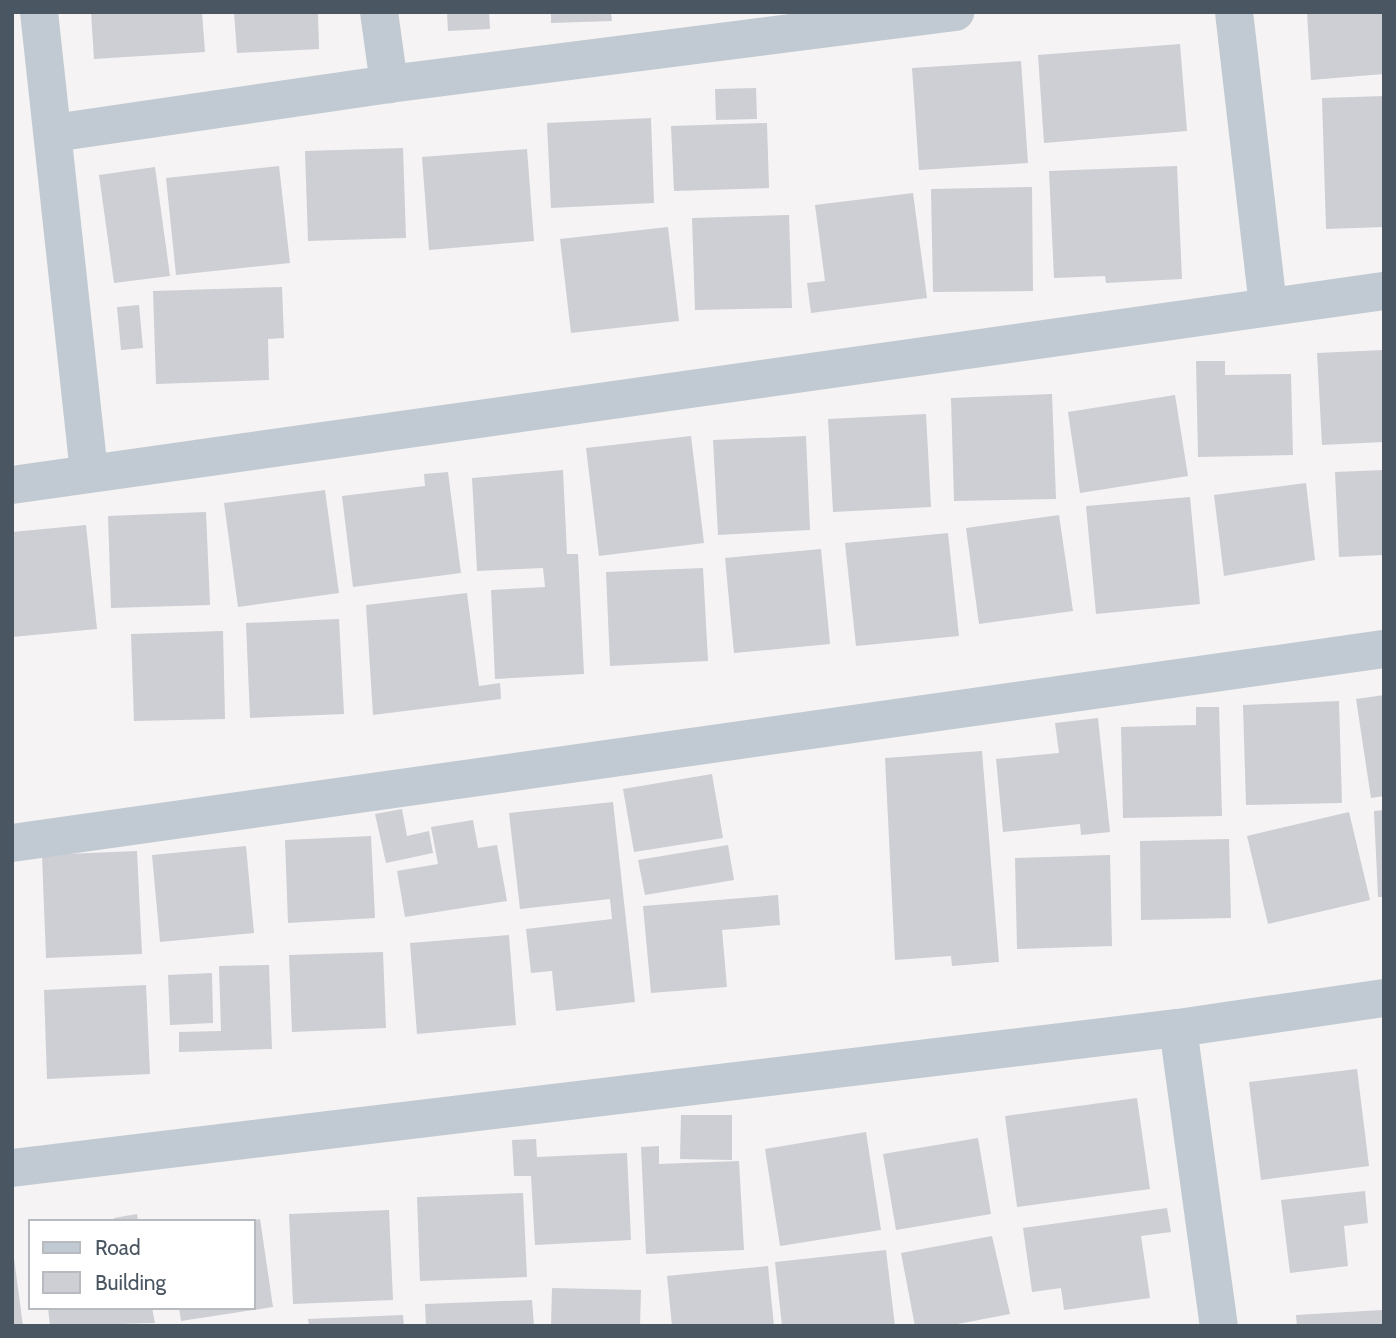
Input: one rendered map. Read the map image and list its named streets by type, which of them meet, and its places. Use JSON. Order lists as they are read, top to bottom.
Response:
{
  "legend": ["Road", "Building"]
}
